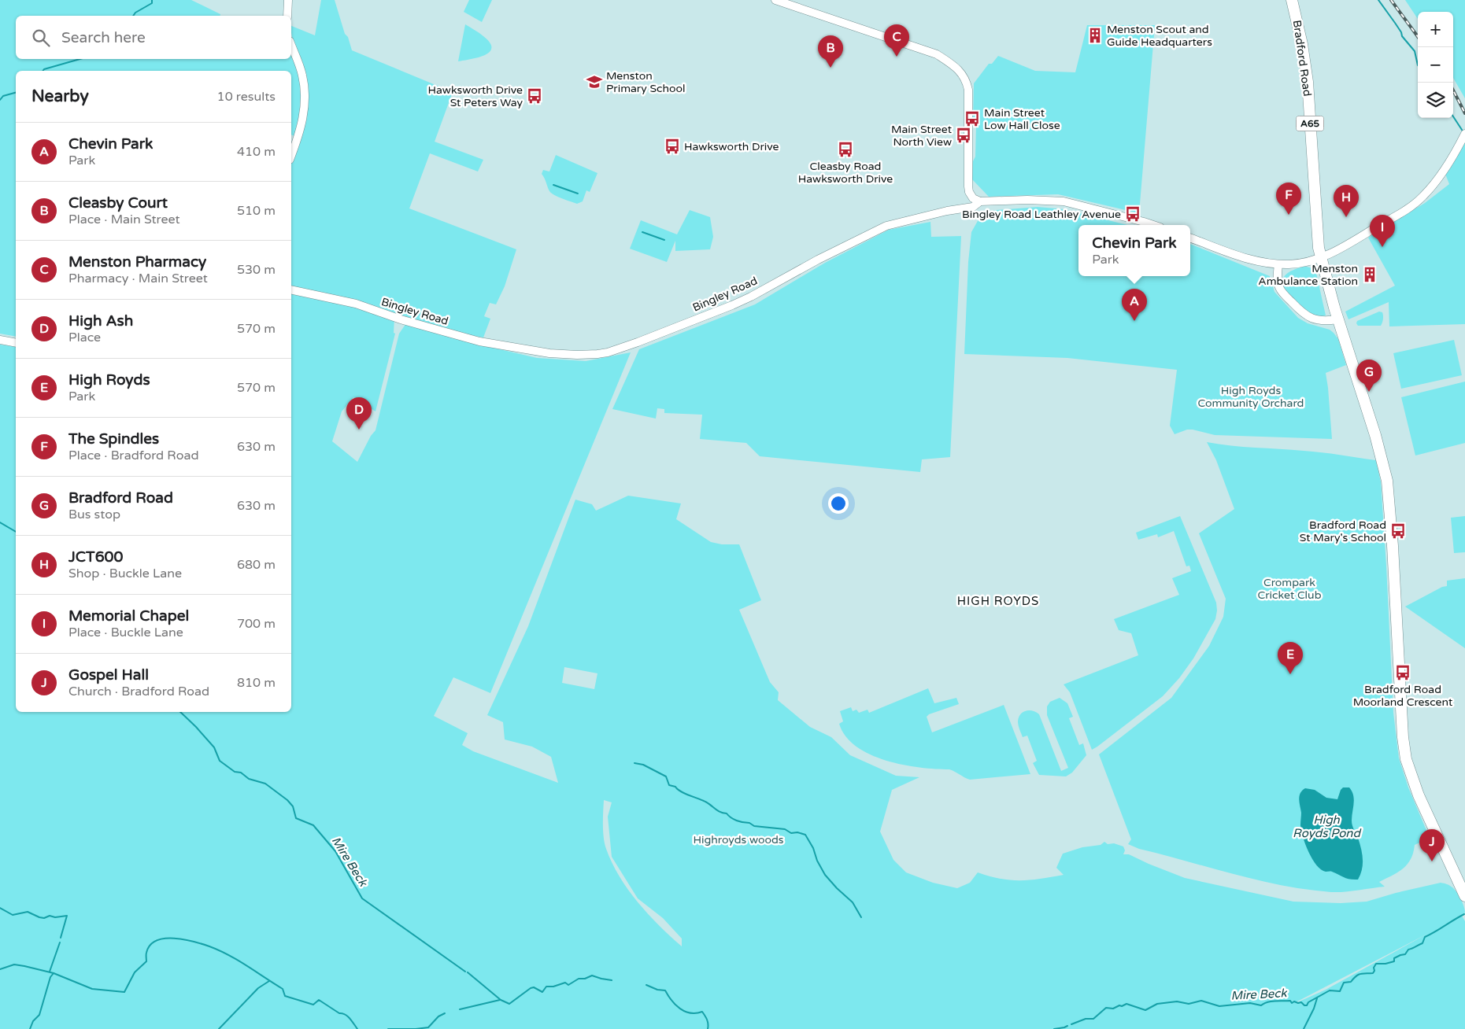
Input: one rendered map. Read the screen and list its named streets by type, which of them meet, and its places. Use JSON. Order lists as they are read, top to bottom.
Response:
{
  "streets": {
    "main road": ["Bradford Road", "A65"],
    "street": ["Bingley Road"]
  },
  "districts": ["HIGH ROYDS"],
  "water": ["High Royds Pond", "Mire Beck"],
  "parks": ["High Royds Community Orchard", "Crompark Cricket Club", "Highroyds woods"],
  "places": {
    "building": ["Menston Scout and Guide Headquarters", "Menston Ambulance Station"],
    "school or university": ["Menston Primary School"],
    "bus stop": [
      "Hawksworth Drive St Peters Way",
      "Main Street Low Hall Close",
      "Main Street North View",
      "Hawksworth Drive",
      "Cleasby Road Hawksworth Drive",
      "Bingley Road Leathley Avenue",
      "Bradford Road St Mary's School",
      "Bradford Road Moorland Crescent"
    ]
  },
  "page": {
    "map_buttons": ["+", "−"],
    "search": "Search here",
    "pins": [
      "C",
      "B",
      "F",
      "H",
      "I",
      "A",
      "G",
      "D",
      "E",
      "J"
    ],
    "heading": ["Nearby", "10 results"],
    "list": [
      {
        "mark": "A",
        "name": "Chevin Park",
        "note": "Park",
        "value": "410 m"
      },
      {
        "mark": "B",
        "name": "Cleasby Court",
        "note": "Place · Main Street",
        "value": "510 m"
      },
      {
        "mark": "C",
        "name": "Menston Pharmacy",
        "note": "Pharmacy · Main Street",
        "value": "530 m"
      },
      {
        "mark": "D",
        "name": "High Ash",
        "note": "Place",
        "value": "570 m"
      },
      {
        "mark": "E",
        "name": "High Royds",
        "note": "Park",
        "value": "570 m"
      },
      {
        "mark": "F",
        "name": "The Spindles",
        "note": "Place · Bradford Road",
        "value": "630 m"
      },
      {
        "mark": "G",
        "name": "Bradford Road",
        "note": "Bus stop",
        "value": "630 m"
      },
      {
        "mark": "H",
        "name": "JCT600",
        "note": "Shop · Buckle Lane",
        "value": "680 m"
      },
      {
        "mark": "I",
        "name": "Memorial Chapel",
        "note": "Place · Buckle Lane",
        "value": "700 m"
      },
      {
        "mark": "J",
        "name": "Gospel Hall",
        "note": "Church · Bradford Road",
        "value": "810 m"
      }
    ],
    "popup": ["Chevin Park", "Park"]
  }
}
